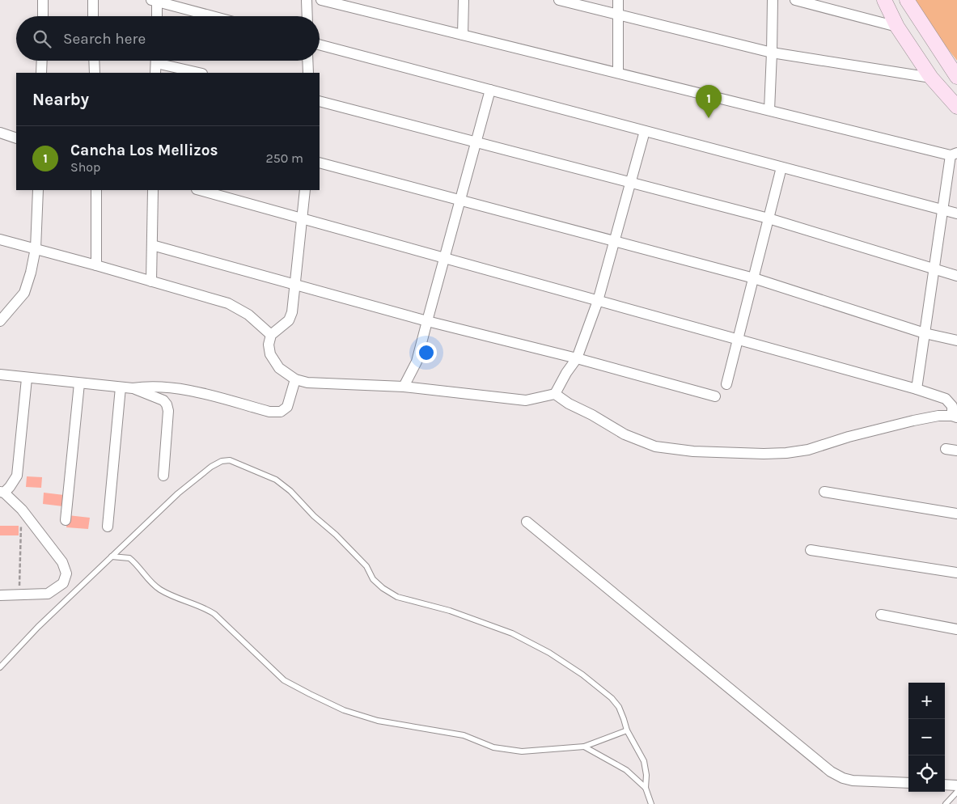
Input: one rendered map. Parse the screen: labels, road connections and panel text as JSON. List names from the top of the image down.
{
  "page": {
    "search": "Search here",
    "heading": "Nearby",
    "pins": "1",
    "list": [
      {
        "mark": "1",
        "name": "Cancha Los Mellizos",
        "note": "Shop",
        "value": "250 m"
      }
    ],
    "map_buttons": ["+", "−"]
  }
}
